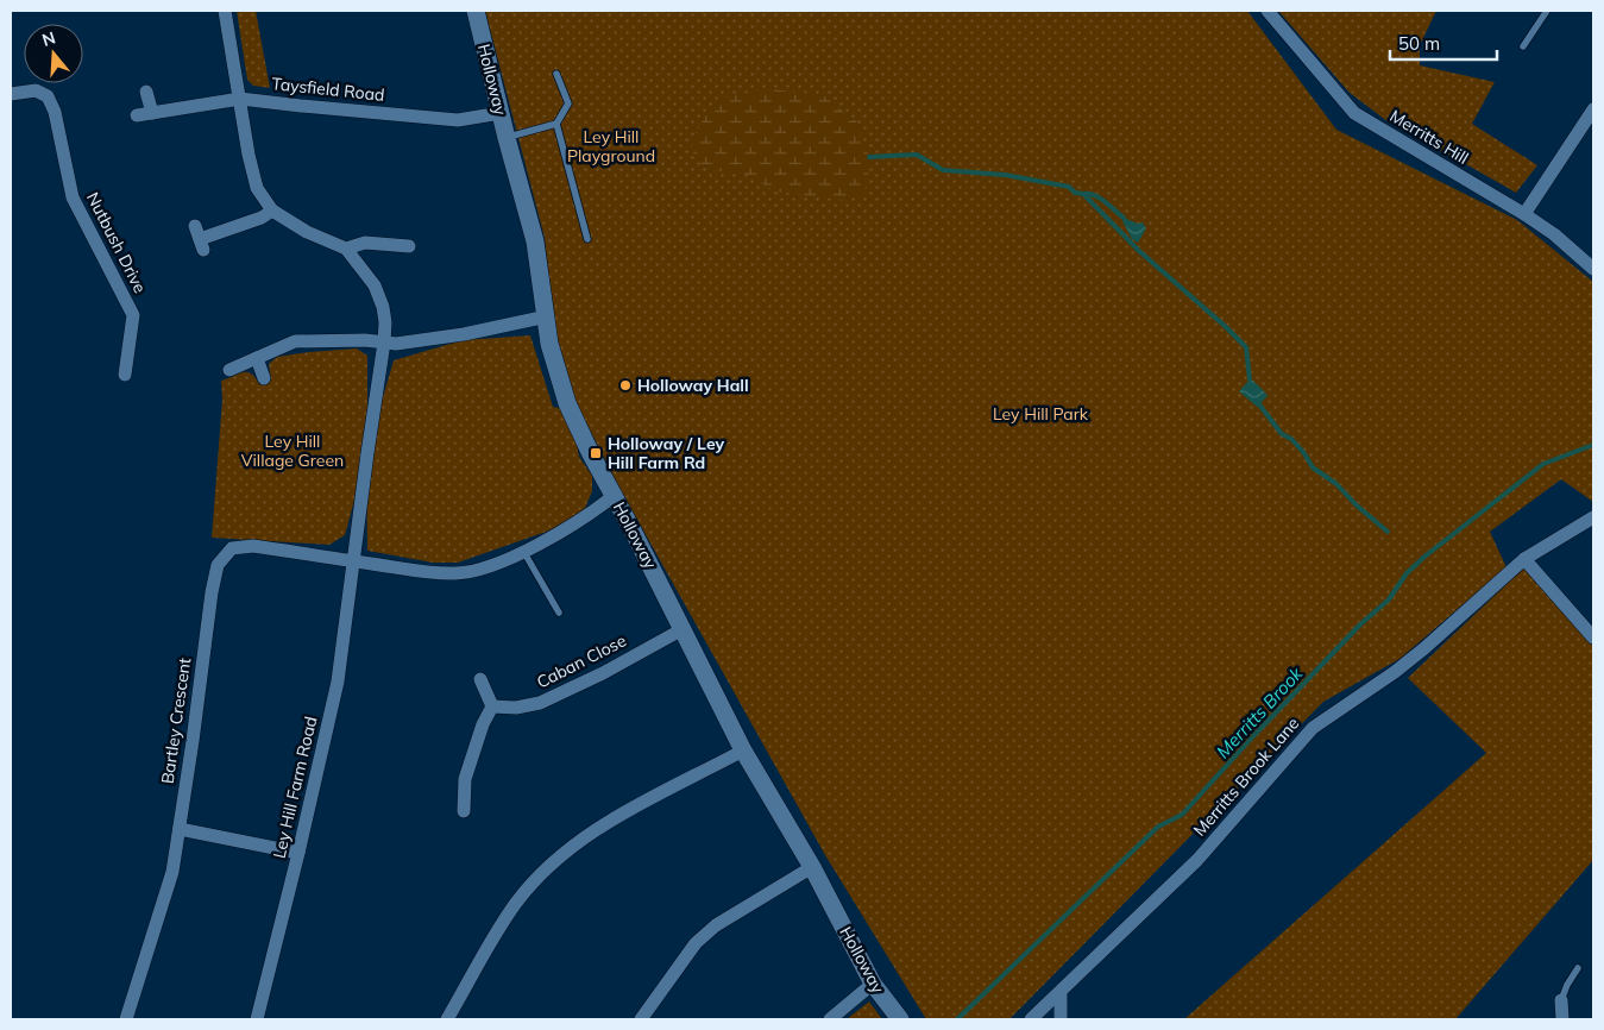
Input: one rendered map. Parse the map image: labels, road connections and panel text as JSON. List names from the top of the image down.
{
  "streets": {
    "street": [
      "Holloway",
      "Taysfield Road",
      "Merritts Hill",
      "Nutbush Drive",
      "Caban Close",
      "Bartley Crescent",
      "Merritts Brook Lane",
      "Ley Hill Farm Road"
    ]
  },
  "crossings": [
    ["Holloway", "Taysfield Road"],
    ["Holloway", "Caban Close"],
    ["Holloway", "Bartley Crescent"],
    ["Bartley Crescent", "Ley Hill Farm Road"]
  ],
  "water": ["Merritts Brook"],
  "parks": ["Ley Hill Playground", "Ley Hill Park", "Ley Hill Village Green"],
  "places": {
    "other": ["Holloway Hall"],
    "transit": ["Holloway / Ley Hill Farm Rd"]
  },
  "scale_bar": "50 m",
  "north": "top"
}
